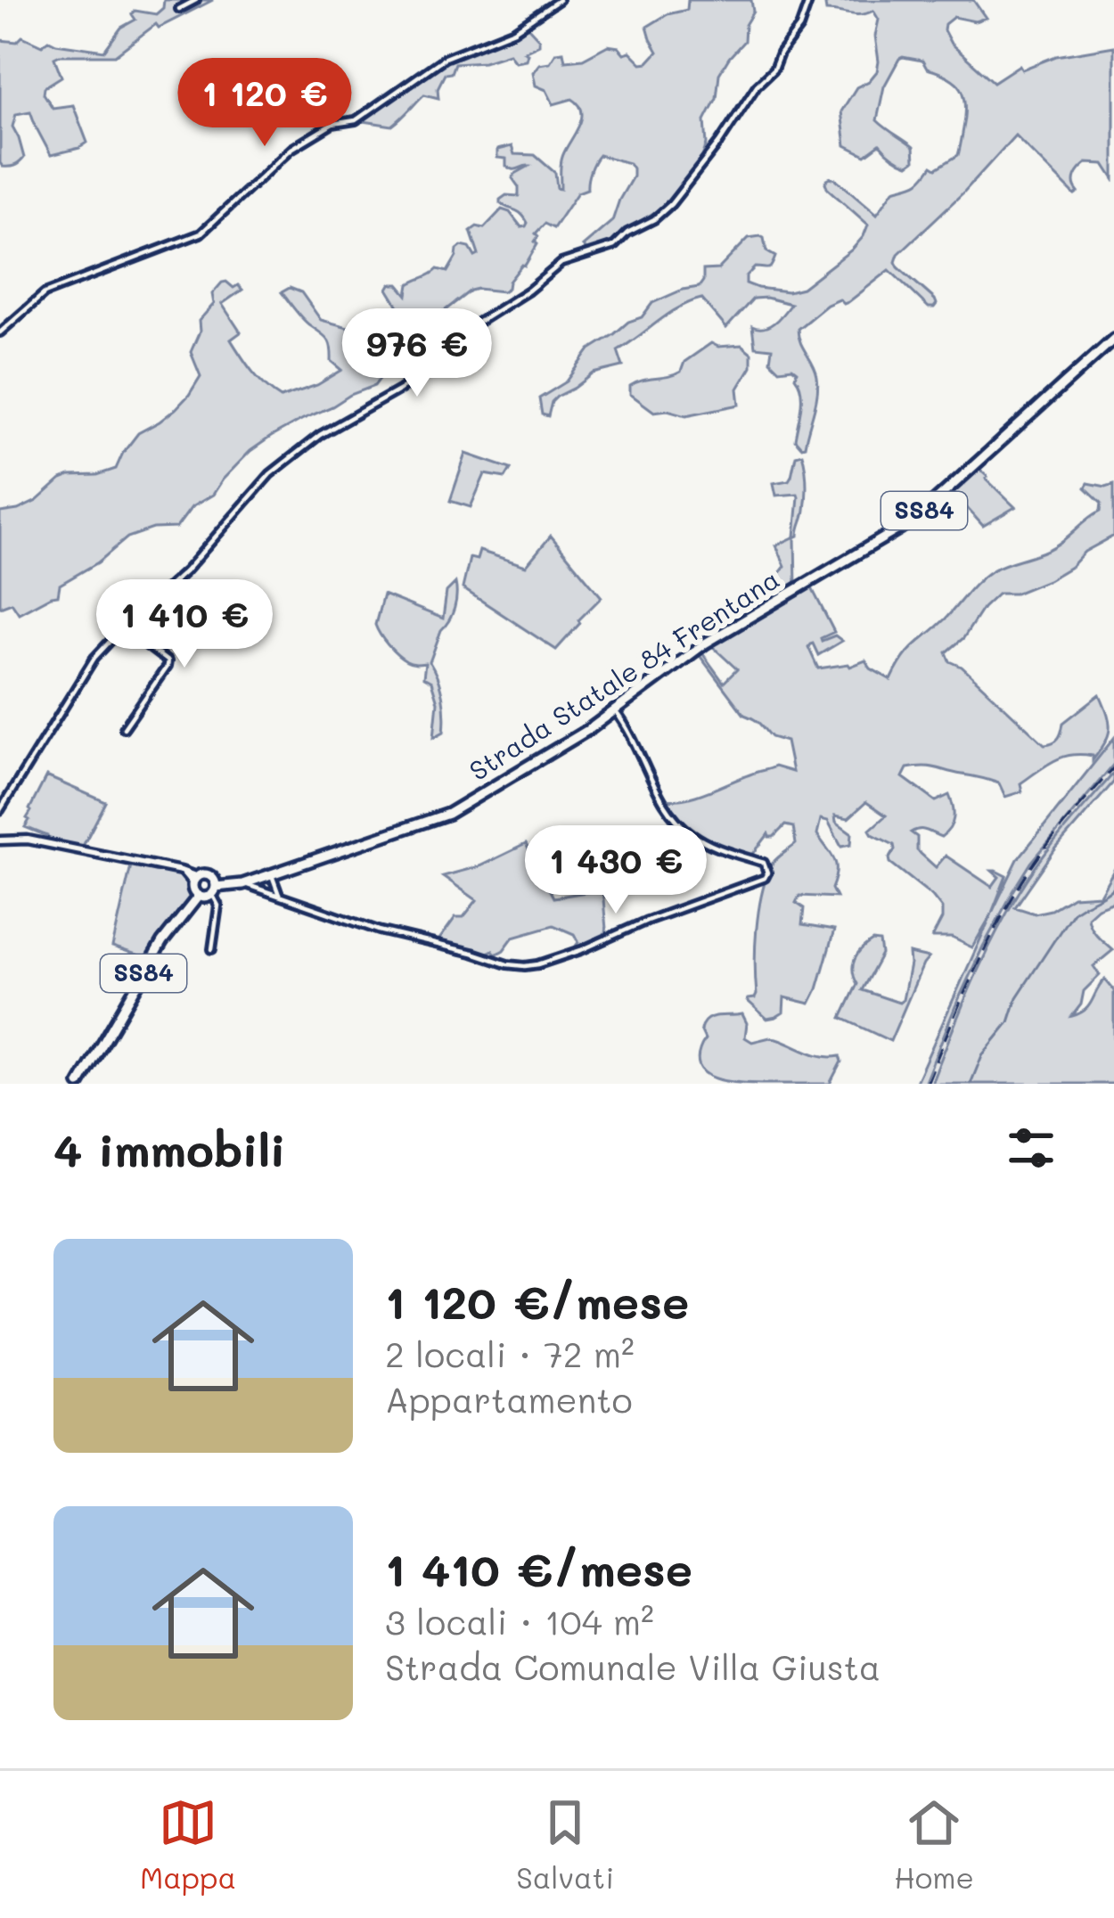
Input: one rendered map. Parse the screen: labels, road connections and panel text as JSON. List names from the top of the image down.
{
  "streets": {
    "main road": ["SS84", "Strada Statale 84 Frentana"]
  },
  "crossings": [
    ["SS84", "Strada Statale 84 Frentana"]
  ],
  "page": {
    "price": [
      "1 120 €",
      "976 €",
      "1 410 €",
      "1 430 €"
    ],
    "heading": "4 immobili",
    "list": [
      {
        "name": "1 120 €/mese",
        "note": "2 locali · 72 m² · Appartamento"
      },
      {
        "name": "1 410 €/mese",
        "note": "3 locali · 104 m² · Strada Comunale Villa Giusta"
      }
    ],
    "tabs": ["Mappa", "Salvati", "Home"]
  }
}
